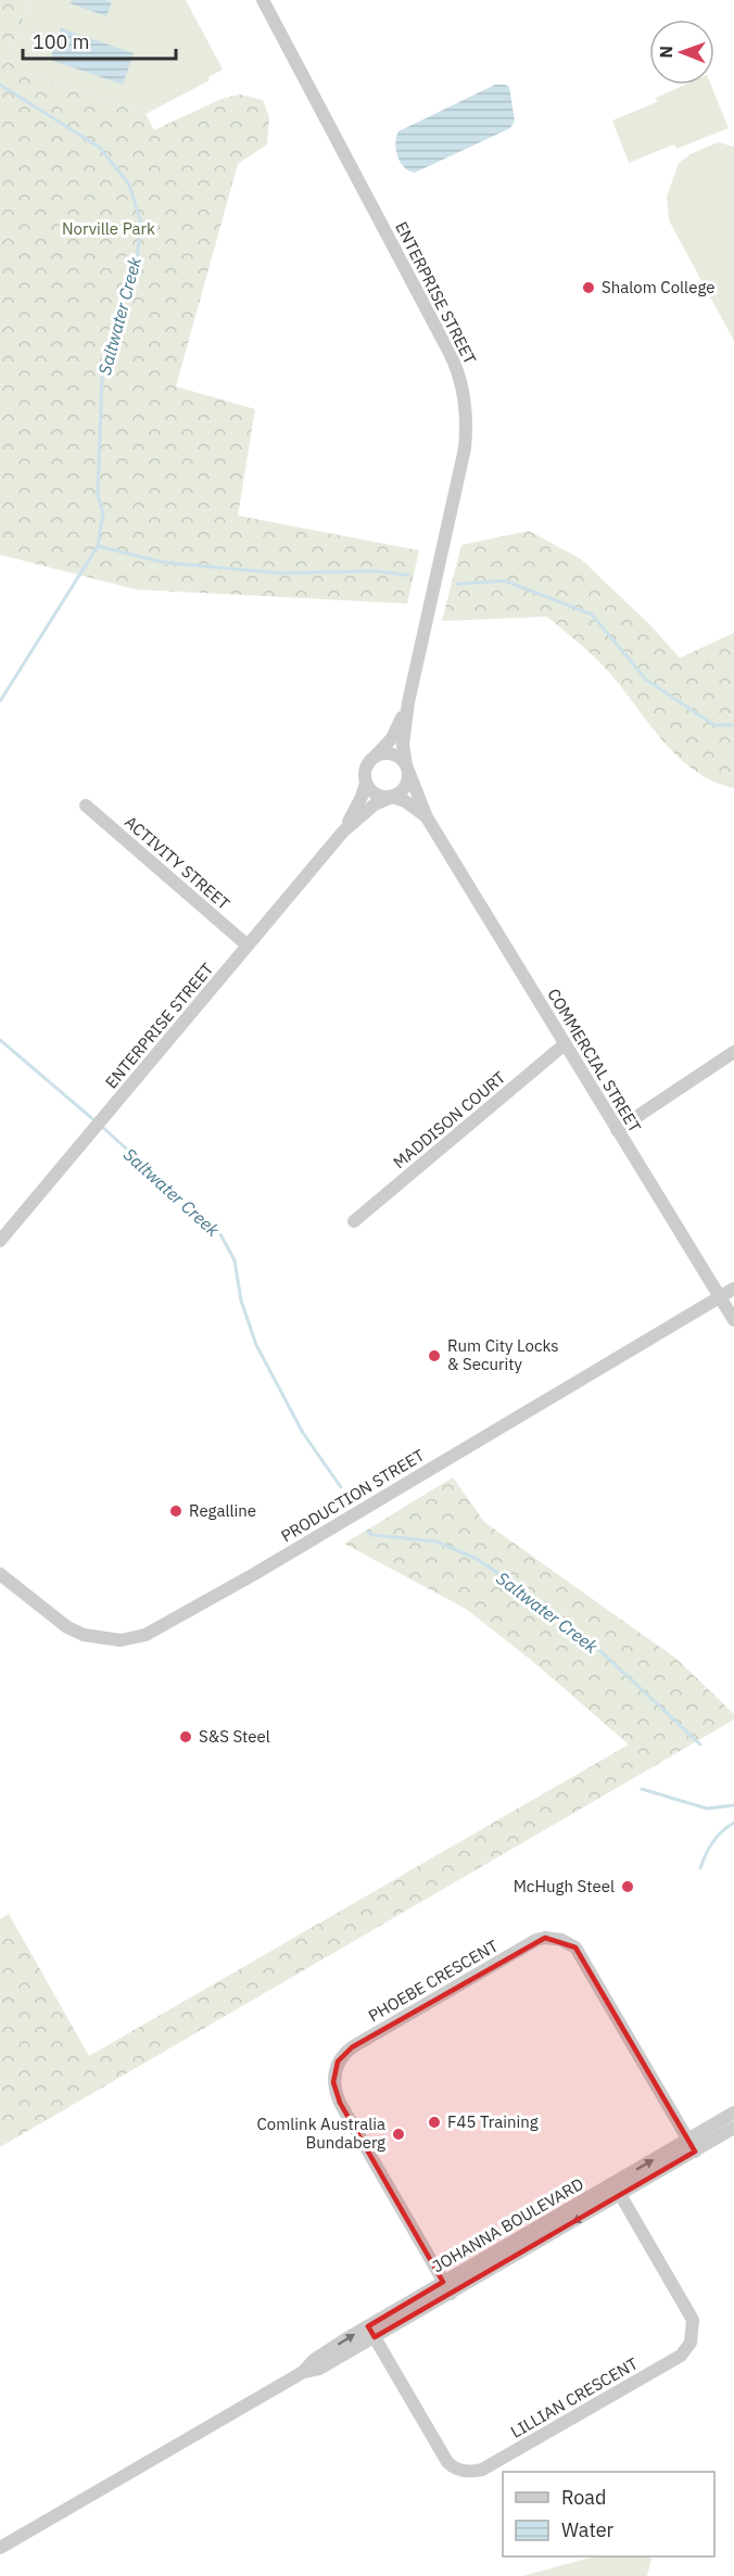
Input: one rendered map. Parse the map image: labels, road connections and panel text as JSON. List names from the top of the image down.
{
  "streets": {
    "street": [
      "ENTERPRISE STREET",
      "ACTIVITY STREET",
      "COMMERCIAL STREET",
      "MADDISON COURT",
      "PRODUCTION STREET",
      "PHOEBE CRESCENT",
      "JOHANNA BOULEVARD",
      "LILLIAN CRESCENT"
    ]
  },
  "crossings": [
    ["ENTERPRISE STREET", "ACTIVITY STREET"],
    ["ENTERPRISE STREET", "COMMERCIAL STREET"],
    ["COMMERCIAL STREET", "MADDISON COURT"],
    ["COMMERCIAL STREET", "PRODUCTION STREET"],
    ["PHOEBE CRESCENT", "JOHANNA BOULEVARD"],
    ["JOHANNA BOULEVARD", "LILLIAN CRESCENT"]
  ],
  "water": ["Saltwater Creek"],
  "parks": ["Norville Park"],
  "places": [
    "Shalom College",
    "Rum City Locks & Security",
    "Regalline",
    "S&S Steel",
    "McHugh Steel",
    "F45 Training",
    "Comlink Australia Bundaberg"
  ],
  "legend": ["Road", "Water"],
  "scale_bar": "100 m",
  "north": "left"
}
